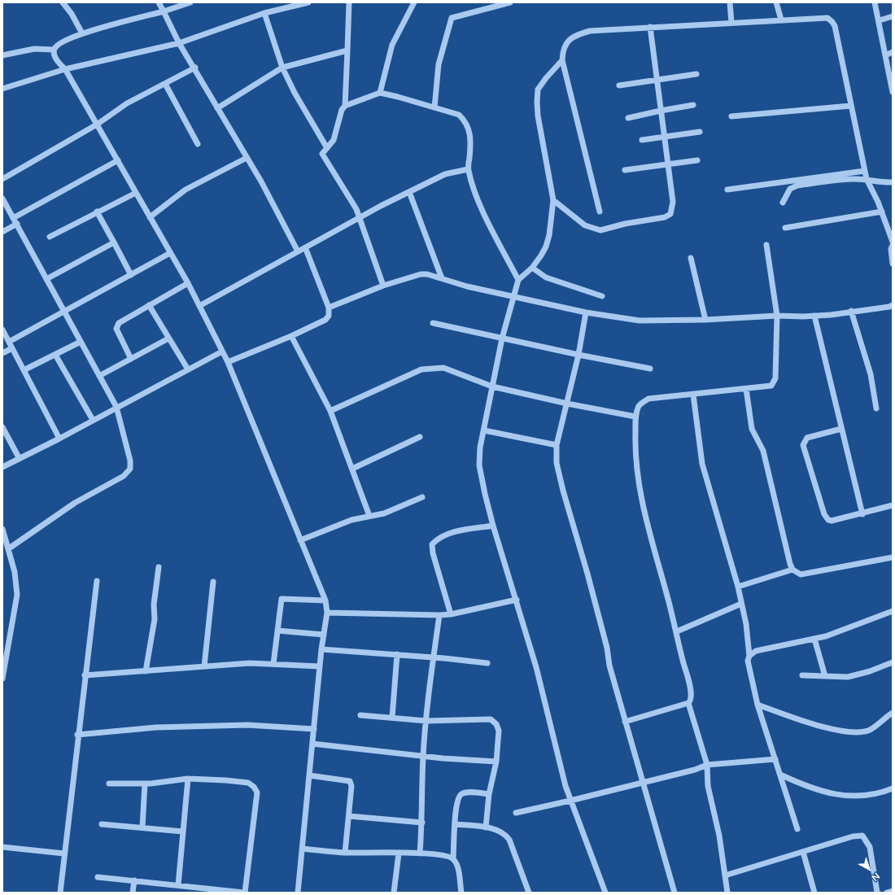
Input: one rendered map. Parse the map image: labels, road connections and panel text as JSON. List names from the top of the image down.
{
  "north": "bottom right"
}
